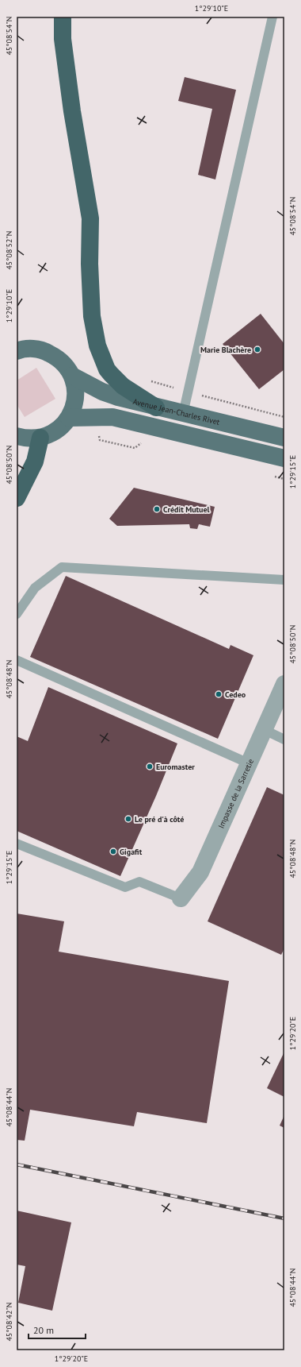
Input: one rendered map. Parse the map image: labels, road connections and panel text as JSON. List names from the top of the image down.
{
  "streets": {
    "main road": ["Avenue Jean-Charles Rivet"],
    "street": ["Impasse de la Sarretie"]
  },
  "places": [
    "Marie Blachère",
    "Crédit Mutuel",
    "Cedeo",
    "Euromaster",
    "Le pré d'à côté",
    "Gigafit"
  ],
  "scale_bar": "20 m",
  "coordinates": [
    "1°29'10\"E",
    "45°08'54\"N",
    "45°08'52\"N",
    "45°08'50\"N",
    "1°29'15\"E",
    "45°08'48\"N",
    "1°29'20\"E",
    "45°08'44\"N",
    "45°08'42\"N"
  ]
}
